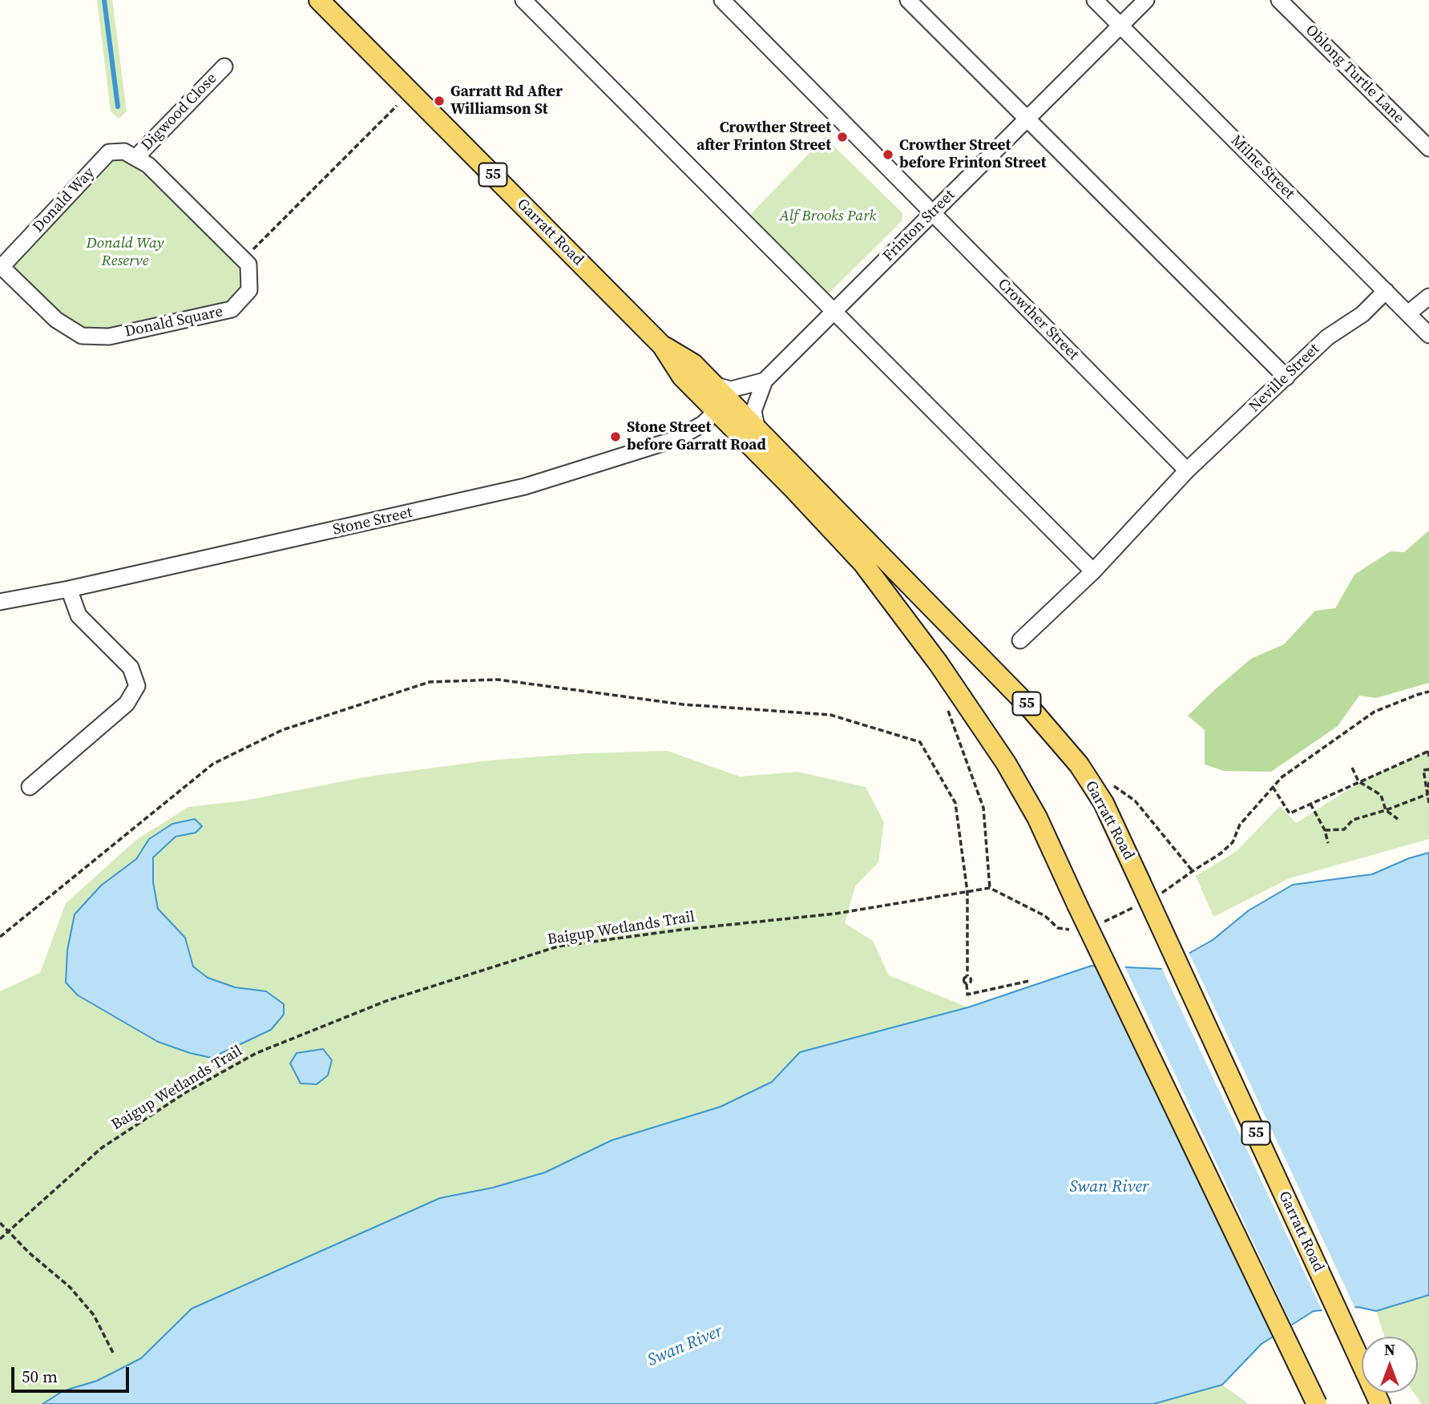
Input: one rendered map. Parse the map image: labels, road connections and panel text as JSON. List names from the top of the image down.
{
  "streets": {
    "main road": ["55", "Garratt Road"],
    "street": [
      "Oblong Turtle Lane",
      "Digwood Close",
      "Milne Street",
      "Donald Way",
      "Frinton Street",
      "Crowther Street",
      "Donald Square",
      "Neville Street",
      "Stone Street"
    ],
    "path": ["Baigup Wetlands Trail"]
  },
  "crossings": [
    ["Digwood Close", "Donald Way"],
    ["Milne Street", "Frinton Street"],
    ["Milne Street", "Neville Street"],
    ["Donald Way", "Donald Square"],
    ["Frinton Street", "Garratt Road"],
    ["Frinton Street", "Crowther Street"],
    ["Garratt Road", "Stone Street"],
    ["Crowther Street", "Neville Street"]
  ],
  "water": ["Swan River"],
  "parks": ["Alf Brooks Park", "Donald Way Reserve"],
  "places": [
    "Garratt Rd After Williamson St",
    "Crowther Street after Frinton Street",
    "Crowther Street before Frinton Street",
    "Stone Street before Garratt Road"
  ],
  "scale_bar": "50 m",
  "north": "top"
}
